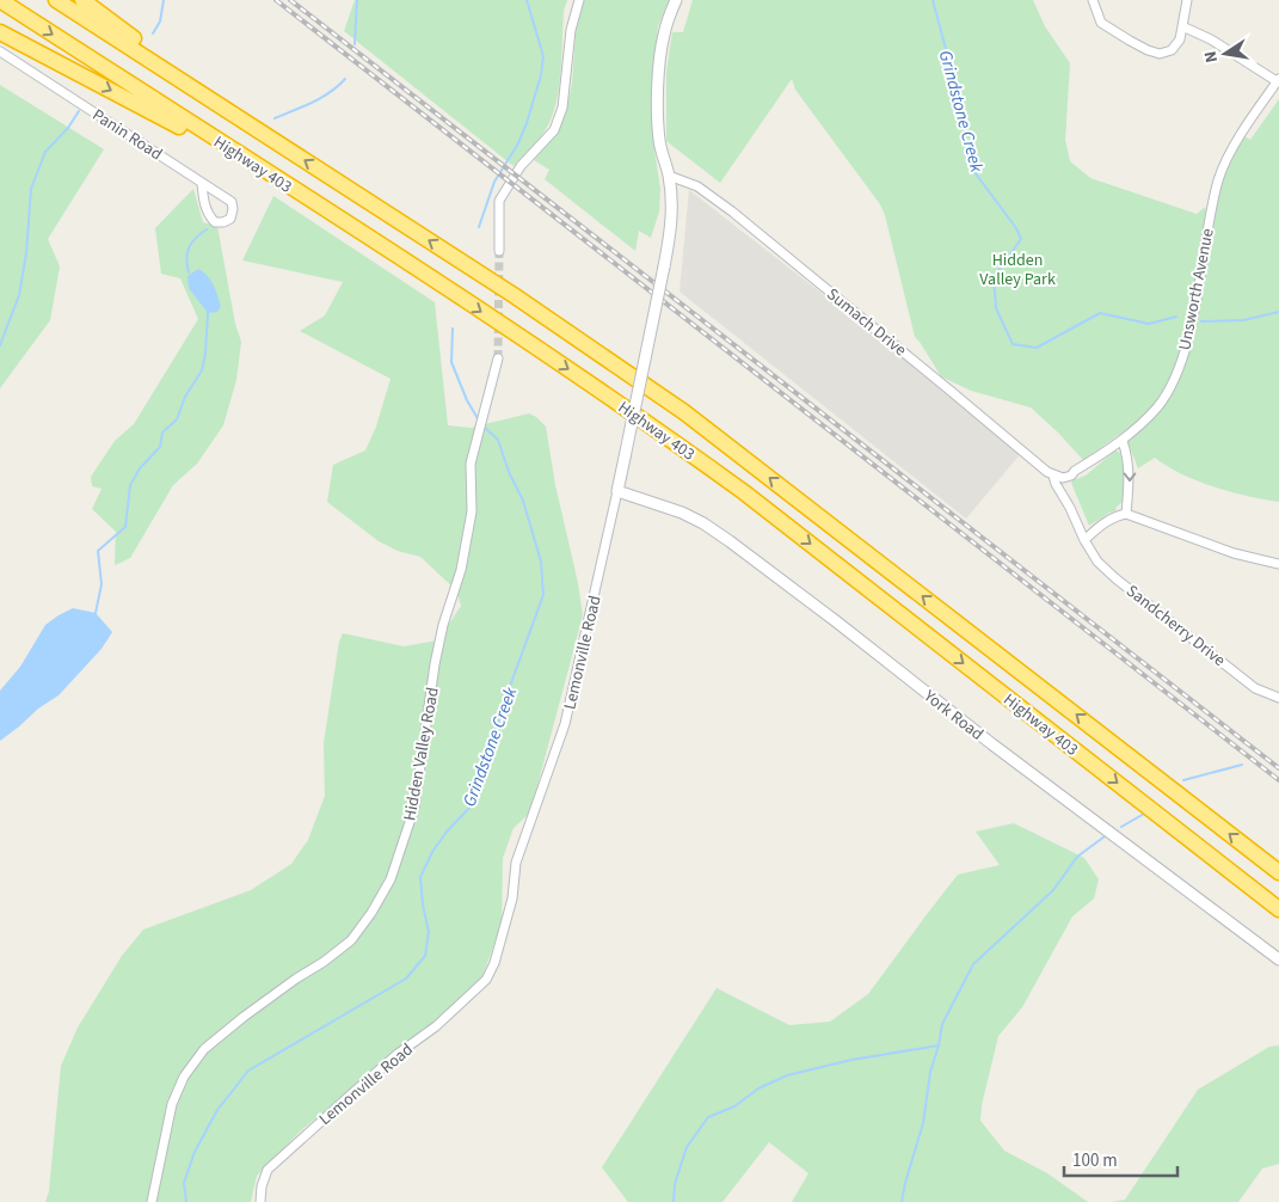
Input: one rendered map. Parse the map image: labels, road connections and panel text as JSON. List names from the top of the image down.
{
  "streets": {
    "highway": ["Highway 403"],
    "street": [
      "Panin Road",
      "Unsworth Avenue",
      "Sumach Drive",
      "Sandcherry Drive",
      "Lemonville Road",
      "York Road",
      "Hidden Valley Road"
    ]
  },
  "crossings": [
    ["Unsworth Avenue", "Sumach Drive"],
    ["Unsworth Avenue", "Sandcherry Drive"],
    ["Sumach Drive", "Sandcherry Drive"],
    ["Sumach Drive", "Lemonville Road"],
    ["Lemonville Road", "York Road"]
  ],
  "water": ["Grindstone Creek"],
  "parks": ["Hidden Valley Park"],
  "scale_bar": "100 m",
  "north": "left"
}
